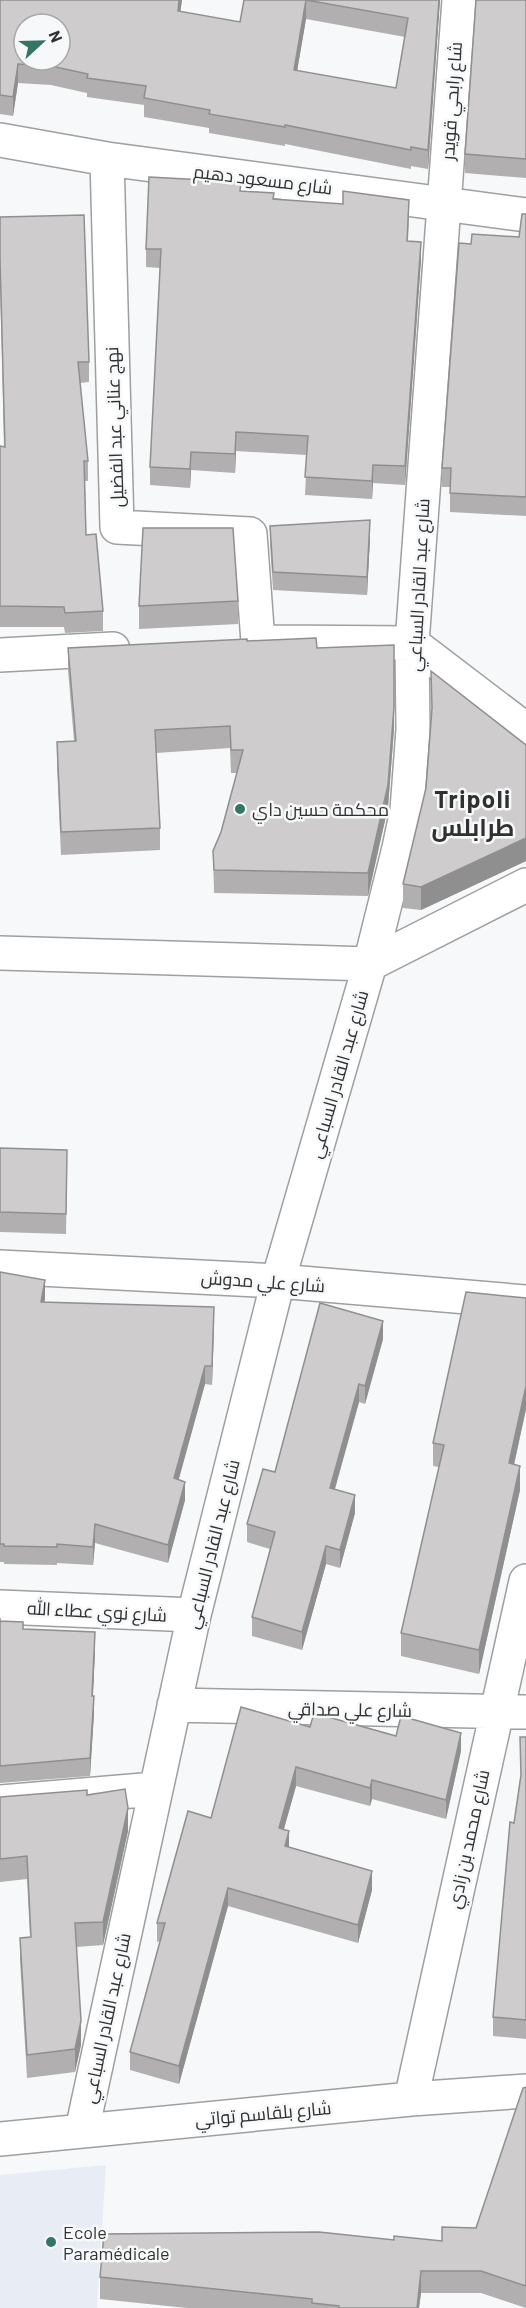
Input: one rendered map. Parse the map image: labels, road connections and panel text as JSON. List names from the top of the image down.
{
  "streets": {
    "street": [
      "شاع رابحي قويدر",
      "شارع مسعود دهيم",
      "نهج عناني عبد الفضيل",
      "شارع عبد القادر السباعي",
      "شارع علي مدوش",
      "شارع نوي عطاء الله",
      "شارع علي صداقي",
      "شارع محمد بن زادي",
      "شارع بلقاسم تواتي"
    ]
  },
  "crossings": [
    ["شاع رابحي قويدر", "شارع مسعود دهيم"],
    ["شاع رابحي قويدر", "شارع عبد القادر السباعي"],
    ["شارع مسعود دهيم", "نهج عناني عبد الفضيل"],
    ["شارع مسعود دهيم", "شارع عبد القادر السباعي"],
    ["شارع عبد القادر السباعي", "شارع علي مدوش"],
    ["شارع عبد القادر السباعي", "شارع نوي عطاء الله"],
    ["شارع عبد القادر السباعي", "شارع علي صداقي"],
    ["شارع عبد القادر السباعي", "شارع بلقاسم تواتي"],
    ["شارع علي صداقي", "شارع محمد بن زادي"],
    ["شارع محمد بن زادي", "شارع بلقاسم تواتي"]
  ],
  "districts": ["Tripoli طرابلس"],
  "places": ["محكمة حسين داي", "Ecole Paramédicale"],
  "north": "right"
}
